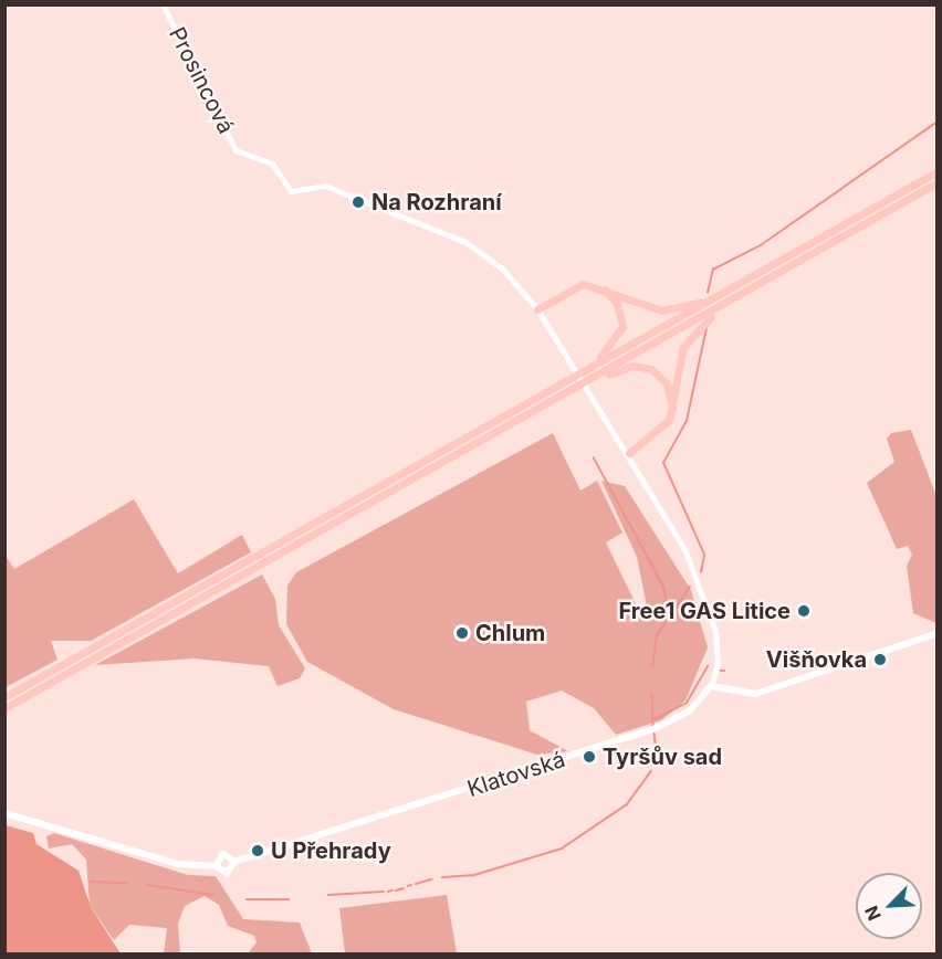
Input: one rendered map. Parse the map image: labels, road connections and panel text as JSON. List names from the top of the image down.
{
  "streets": {
    "main road": ["Klatovská"],
    "street": ["Prosincová"]
  },
  "places": [
    "Na Rozhraní",
    "Free1 GAS Litice",
    "Chlum",
    "Višňovka",
    "Tyršův sad",
    "U Přehrady"
  ],
  "north": "bottom left"
}
